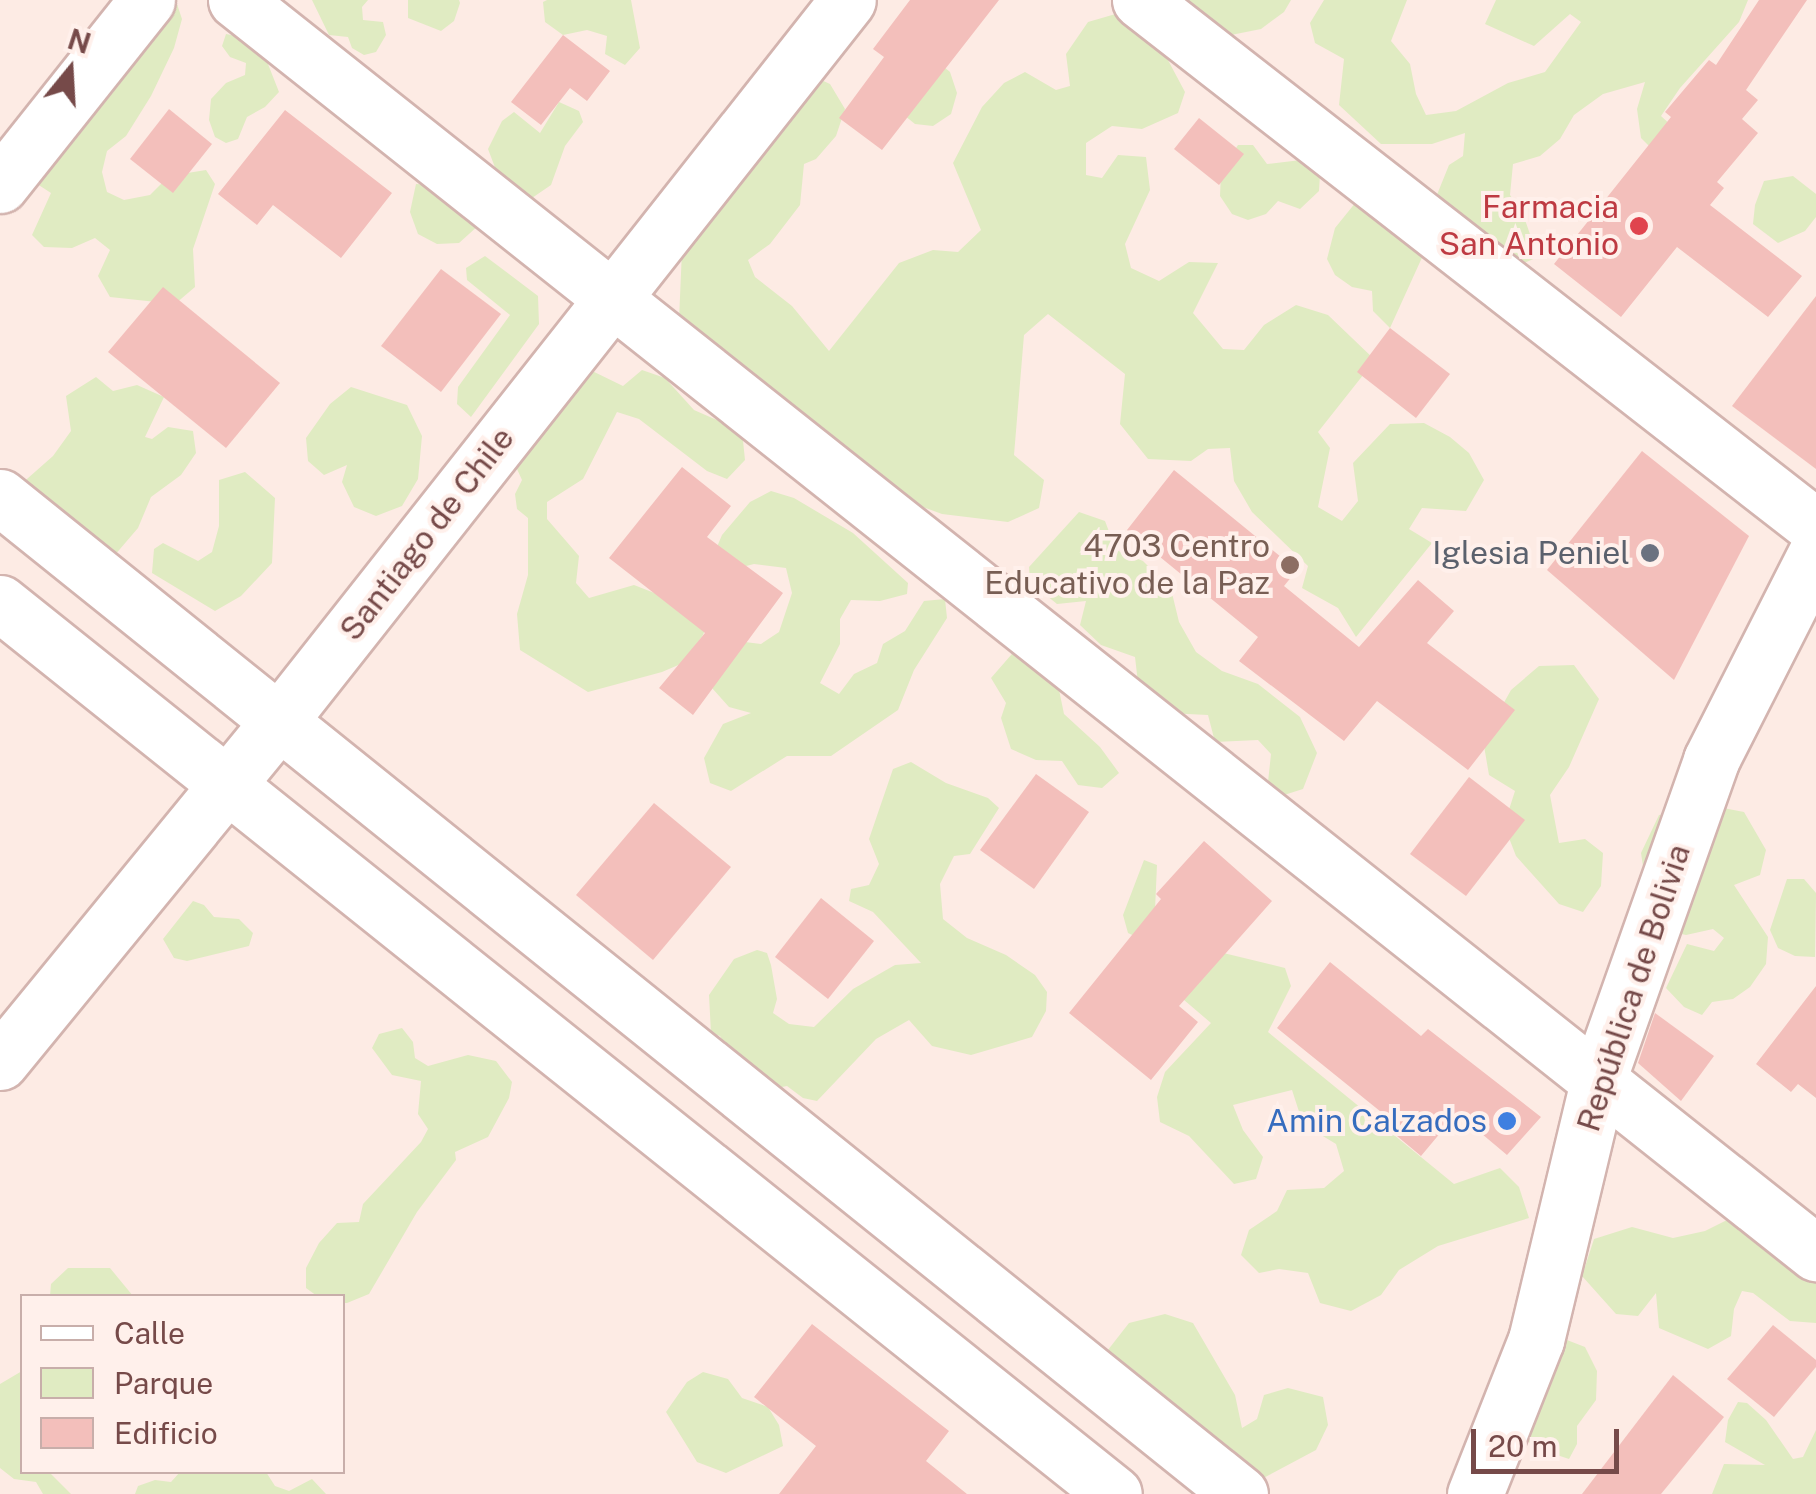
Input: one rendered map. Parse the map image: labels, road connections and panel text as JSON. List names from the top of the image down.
{
  "streets": {
    "street": ["Santiago de Chile", "República de Bolivia"]
  },
  "places": [
    "Farmacia San Antonio",
    "Iglesia Peniel",
    "4703 Centro Educativo de la Paz",
    "Amin Calzados"
  ],
  "legend": ["Calle", "Parque", "Edificio"],
  "scale_bar": "20 m",
  "north": "top"
}
